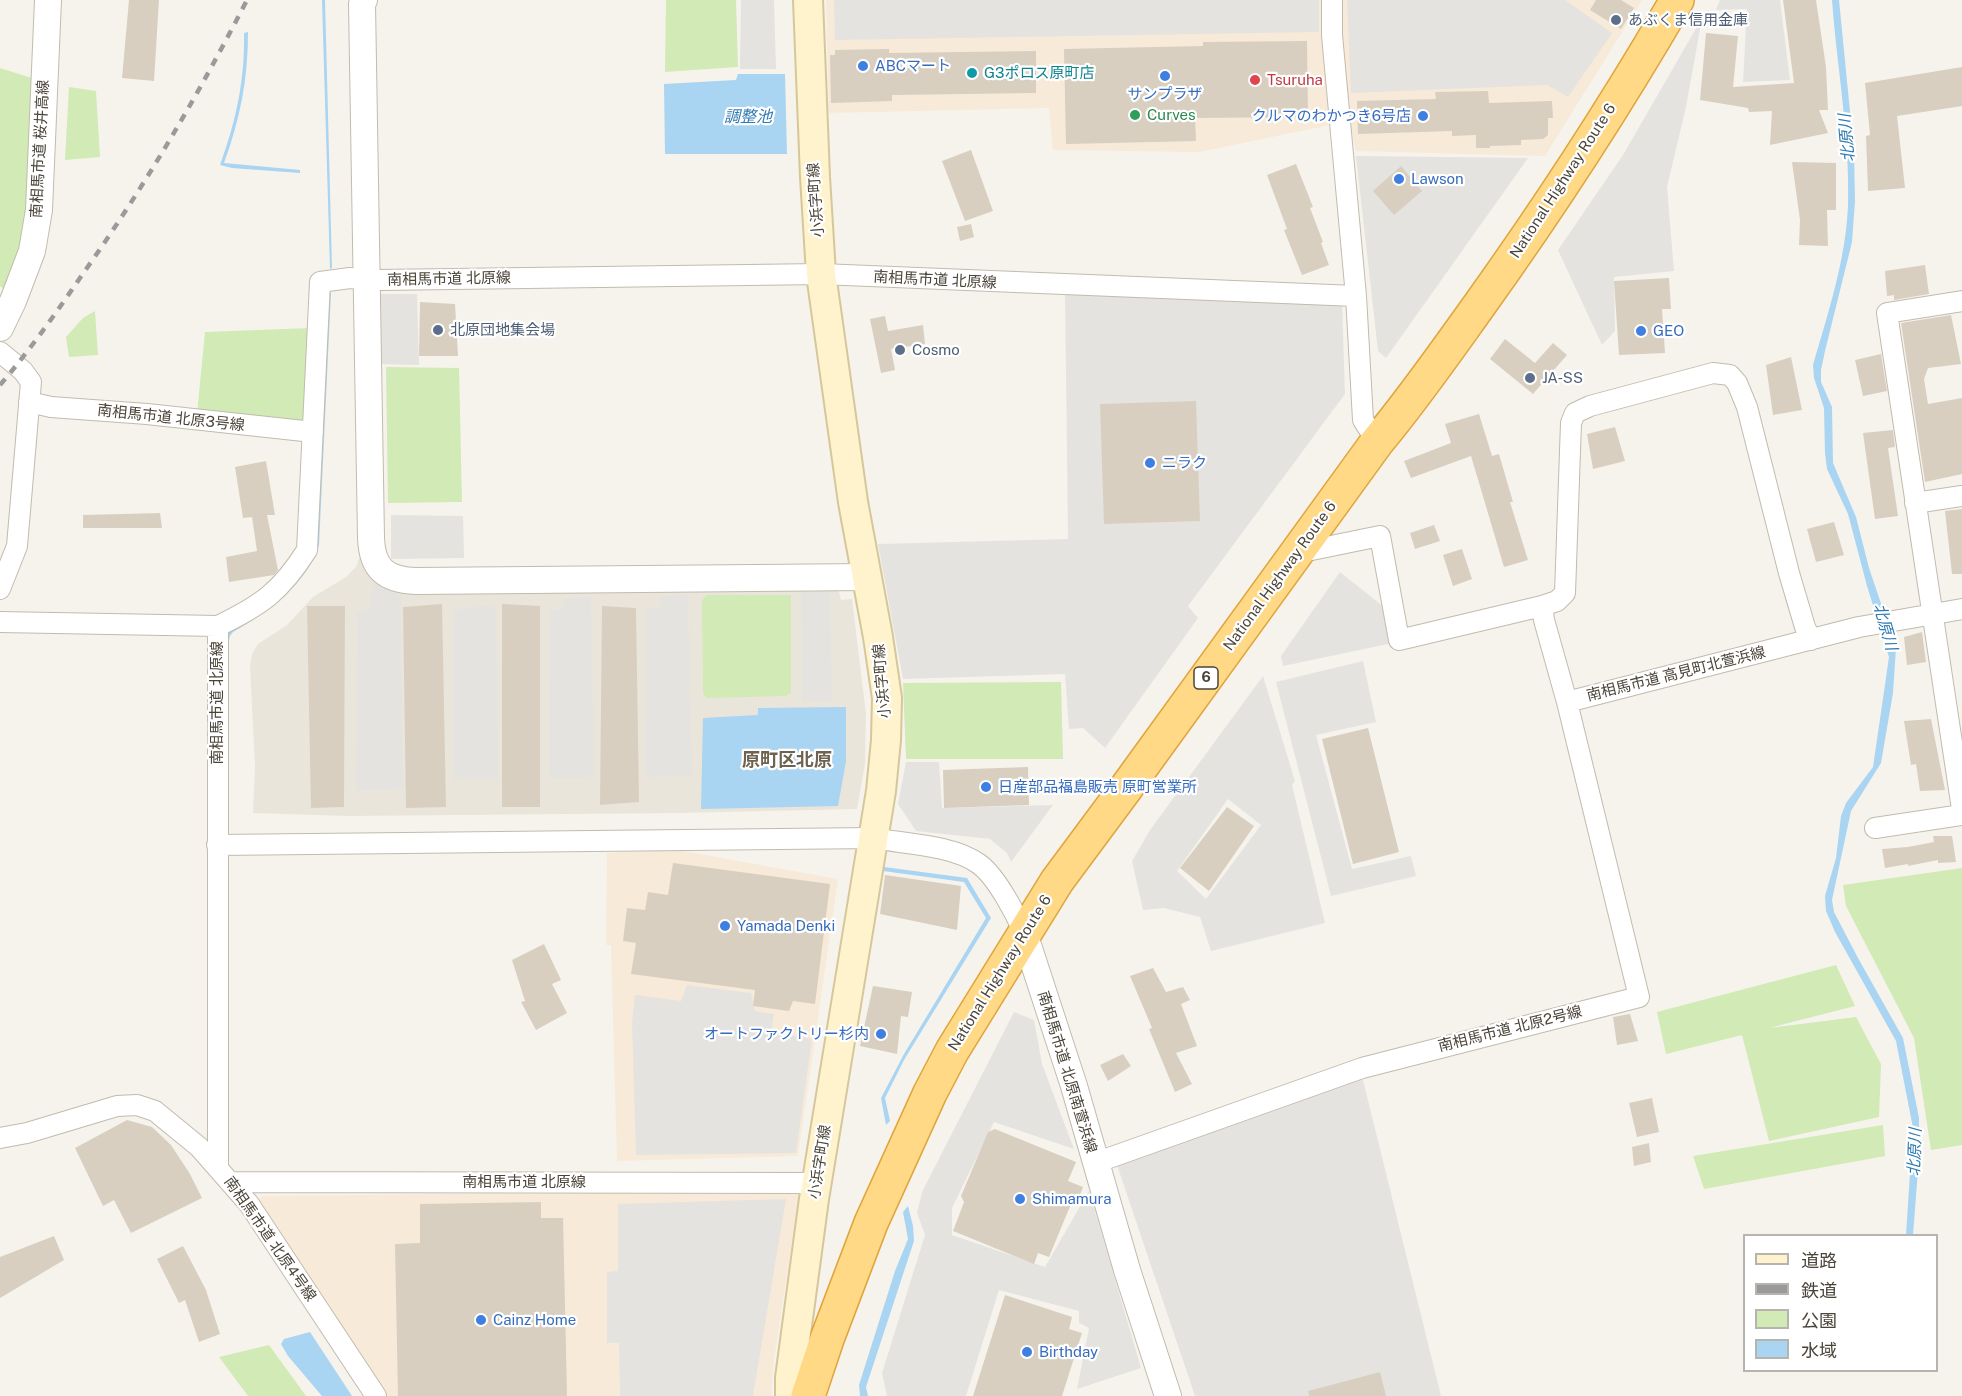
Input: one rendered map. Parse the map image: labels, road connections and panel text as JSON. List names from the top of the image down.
{
  "streets": {
    "highway": ["National Highway Route 6", "6"],
    "main road": ["小浜字町線"],
    "street": [
      "南相馬市道 桜井高線",
      "南相馬市道 北原線",
      "南相馬市道 北原3号線",
      "南相馬市道 高見町北萱浜線",
      "南相馬市道 北原2号線",
      "南相馬市道 北原南萱浜線",
      "南相馬市道 北原4号線"
    ]
  },
  "crossings": [
    ["National Highway Route 6", "南相馬市道 北原南萱浜線"],
    ["小浜字町線", "南相馬市道 北原線"],
    ["小浜字町線", "南相馬市道 北原南萱浜線"],
    ["南相馬市道 北原線", "南相馬市道 北原3号線"],
    ["南相馬市道 北原線", "南相馬市道 北原南萱浜線"],
    ["南相馬市道 北原線", "南相馬市道 北原4号線"],
    ["南相馬市道 高見町北萱浜線", "南相馬市道 北原2号線"],
    ["南相馬市道 北原2号線", "南相馬市道 北原南萱浜線"]
  ],
  "districts": ["原町区北原"],
  "water": ["調整池", "北原川"],
  "places": [
    "あぶくま信用金庫",
    "ABCマート",
    "G3ポロス原町店",
    "サンプラザ",
    "Tsuruha",
    "Curves",
    "クルマのわかつき6号店",
    "Lawson",
    "北原団地集会場",
    "GEO",
    "Cosmo",
    "JA-SS",
    "ニラク",
    "日産部品福島販売 原町営業所",
    "Yamada Denki",
    "オートファクトリー杉内",
    "Shimamura",
    "Cainz Home",
    "Birthday"
  ],
  "legend": [
    "道路",
    "鉄道",
    "公園",
    "水域"
  ]
}
